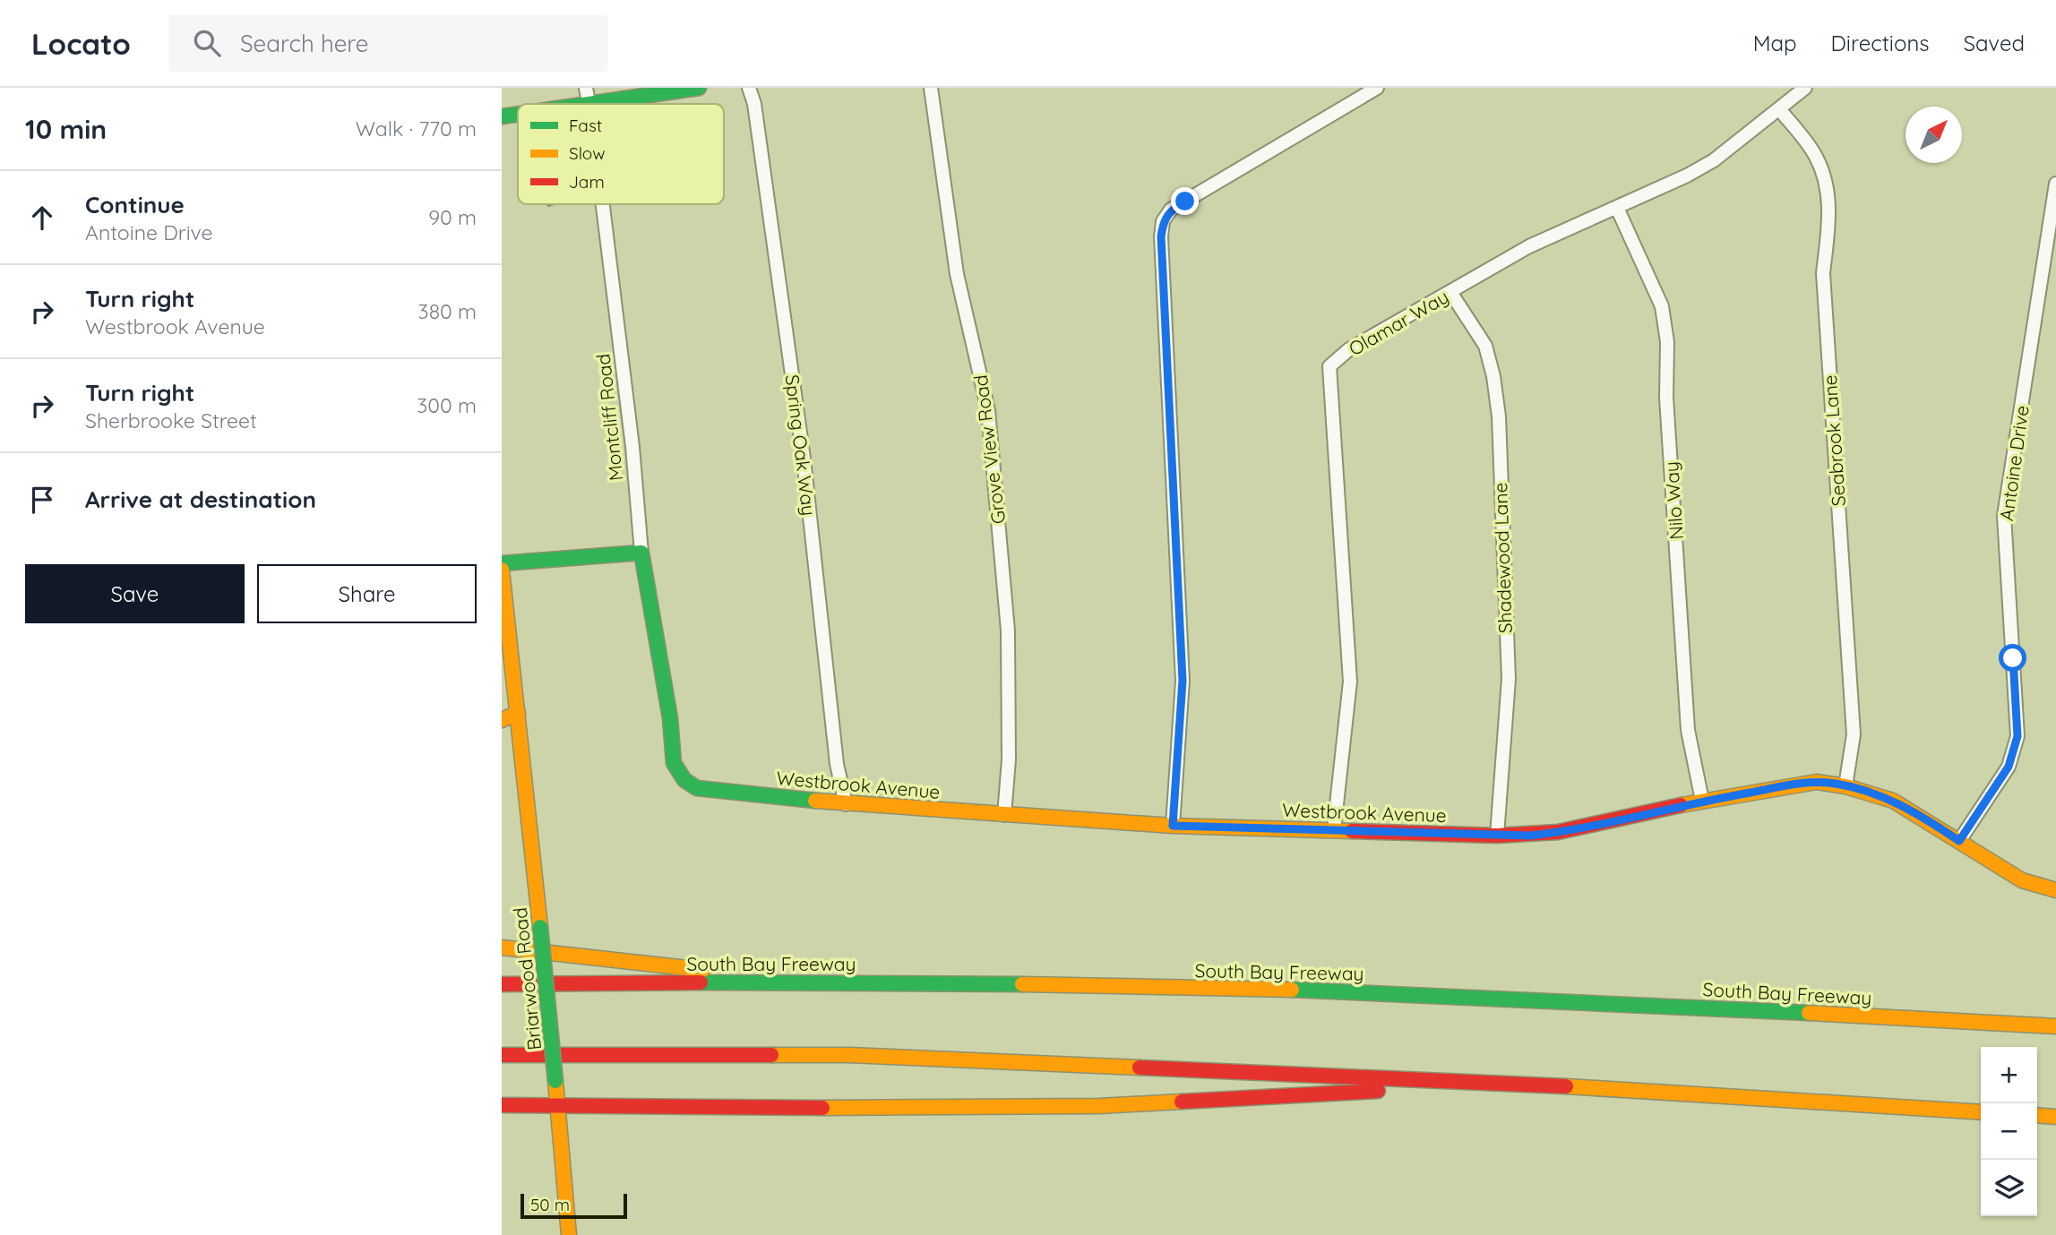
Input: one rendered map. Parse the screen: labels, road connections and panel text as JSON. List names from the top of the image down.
{
  "streets": {
    "main road": [
      "Montcliff Road",
      "Westbrook Avenue",
      "South Bay Freeway",
      "Briarwood Road"
    ],
    "street": [
      "Olamar Way",
      "Seabrook Lane",
      "Spring Oak Way",
      "Grove View Road",
      "Antoine Drive",
      "Nilo Way",
      "Shadewood Lane"
    ]
  },
  "crossings": [
    ["Olamar Way", "Seabrook Lane"],
    ["Olamar Way", "Nilo Way"],
    ["Olamar Way", "Shadewood Lane"],
    ["Olamar Way", "Westbrook Avenue"],
    ["Montcliff Road", "Westbrook Avenue"],
    ["Seabrook Lane", "Westbrook Avenue"],
    ["Spring Oak Way", "Westbrook Avenue"],
    ["Grove View Road", "Westbrook Avenue"],
    ["Antoine Drive", "Westbrook Avenue"],
    ["Nilo Way", "Westbrook Avenue"],
    ["Shadewood Lane", "Westbrook Avenue"]
  ],
  "legend": ["Fast", "Slow", "Jam"],
  "scale_bar": "50 m",
  "north": "top right",
  "page": {
    "header": "Locato",
    "search": "Search here",
    "nav": ["Map", "Directions", "Saved"],
    "heading": ["10 min", "Walk · 770 m"],
    "list": [
      ["Continue", "Antoine Drive", "90 m"],
      ["Turn right", "Westbrook Avenue", "380 m"],
      ["Turn right", "Sherbrooke Street", "300 m"],
      "Arrive at destination"
    ],
    "buttons": ["Save", "Share"],
    "map_buttons": ["+", "−"],
    "scale": "50 m"
  }
}
